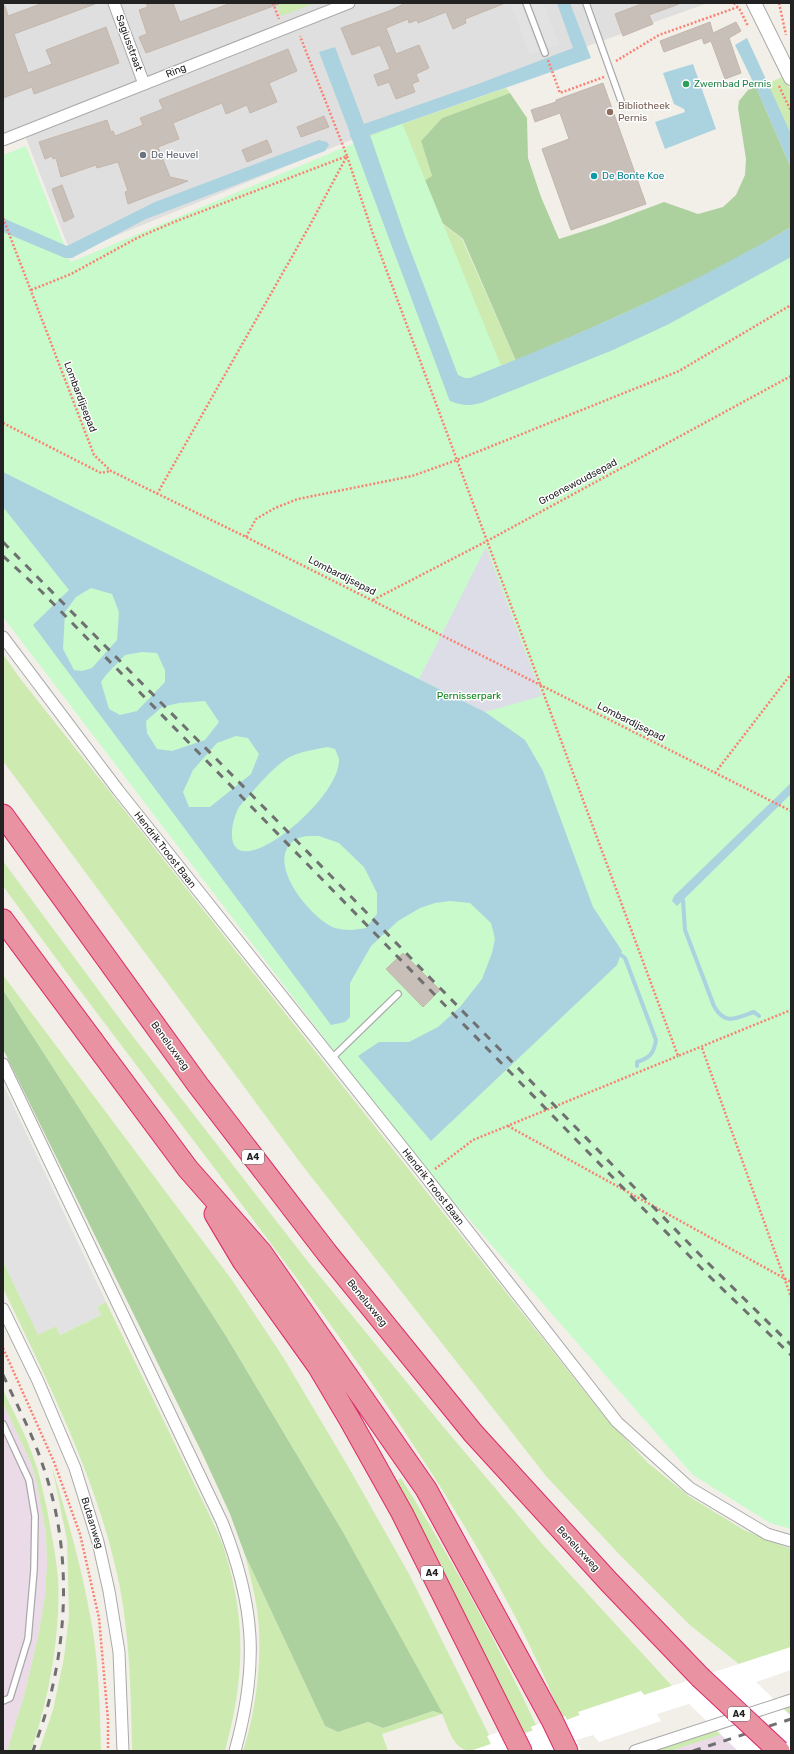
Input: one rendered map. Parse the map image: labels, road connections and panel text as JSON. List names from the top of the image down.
{
  "streets": {
    "highway": ["Beneluxweg", "A4"],
    "street": [
      "Sagiusstraat",
      "Ring",
      "Hendrik Troost Baan",
      "Butaanweg"
    ],
    "path": ["Lombardijsepad", "Groenewoudsepad"]
  },
  "crossings": [
    ["Sagiusstraat", "Ring"],
    ["Lombardijsepad", "Groenewoudsepad"]
  ],
  "parks": ["Pernisserpark"],
  "places": [
    "Zwembad Pernis",
    "Bibliotheek Pernis",
    "De Heuvel",
    "De Bonte Koe"
  ]
}
